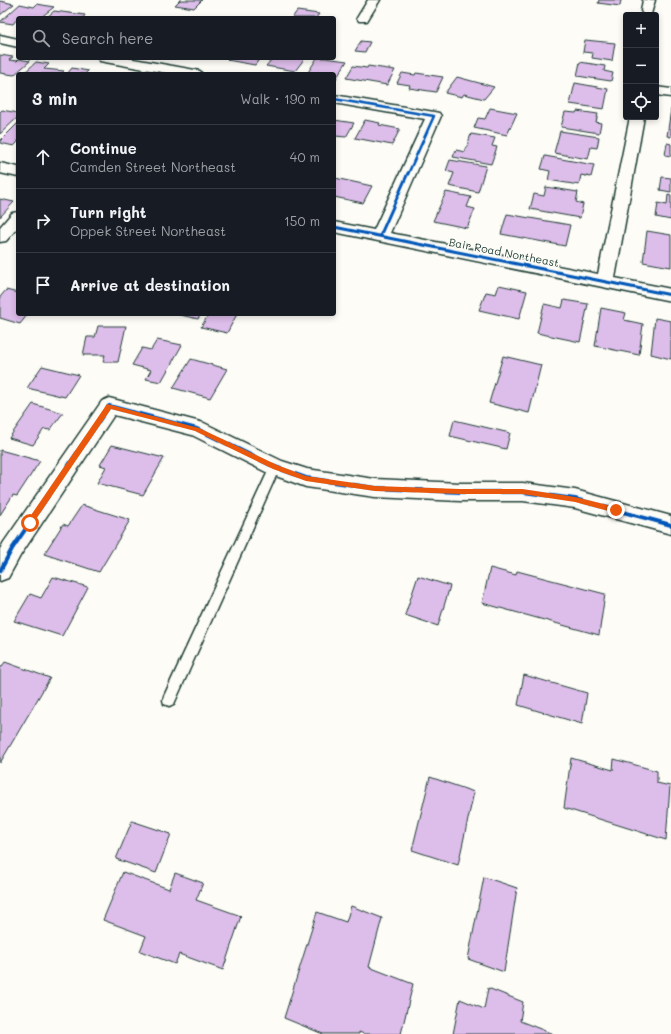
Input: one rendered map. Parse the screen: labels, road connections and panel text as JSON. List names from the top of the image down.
{
  "streets": {
    "street": ["Bair Road Northeast"]
  },
  "page": {
    "map_buttons": ["+", "−"],
    "search": "Search here",
    "heading": ["3 min", "Walk · 190 m"],
    "list": [
      ["Continue", "Camden Street Northeast", "40 m"],
      ["Turn right", "Oppek Street Northeast", "150 m"],
      "Arrive at destination"
    ]
  }
}
